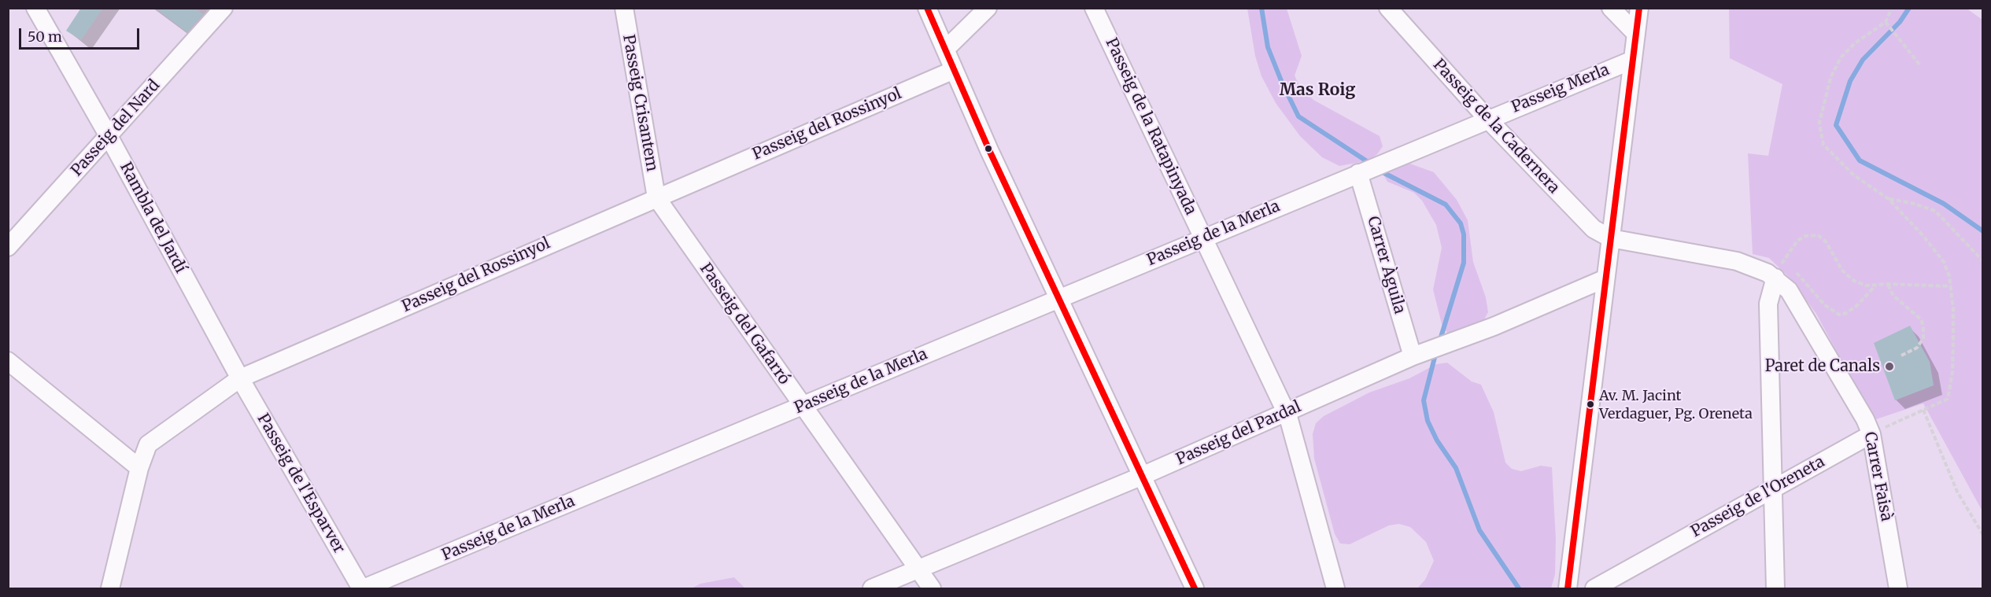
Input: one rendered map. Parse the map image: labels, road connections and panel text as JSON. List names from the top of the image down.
{
  "streets": {
    "street": [
      "Passeig Merla",
      "Passeig Crisantem",
      "Passeig del Rossinyol",
      "Passeig de la Ratapinyada",
      "Passeig de la Cadernera",
      "Passeig del Nard",
      "Rambla del Jardí",
      "Passeig de la Merla",
      "Carrer Àguila",
      "Passeig del Gafarró",
      "Passeig del Pardal",
      "Carrer Faisà",
      "Passeig de l'Esparver",
      "Passeig de l'Oreneta"
    ]
  },
  "crossings": [
    ["Passeig Merla", "Passeig de la Cadernera"],
    ["Passeig Merla", "Passeig de la Merla"],
    ["Passeig Merla", "Carrer Àguila"],
    ["Passeig Crisantem", "Passeig del Rossinyol"],
    ["Passeig Crisantem", "Passeig del Gafarró"],
    ["Passeig del Rossinyol", "Rambla del Jardí"],
    ["Passeig del Rossinyol", "Passeig del Gafarró"],
    ["Passeig del Rossinyol", "Passeig de l'Esparver"],
    ["Passeig de la Ratapinyada", "Passeig de la Merla"],
    ["Passeig de la Ratapinyada", "Passeig del Pardal"],
    ["Passeig de la Cadernera", "Carrer Faisà"],
    ["Passeig del Nard", "Rambla del Jardí"],
    ["Rambla del Jardí", "Passeig de l'Esparver"],
    ["Passeig de la Merla", "Carrer Àguila"],
    ["Passeig de la Merla", "Passeig del Gafarró"],
    ["Passeig de la Merla", "Passeig de l'Esparver"],
    ["Carrer Àguila", "Passeig del Pardal"],
    ["Passeig del Gafarró", "Passeig del Pardal"],
    ["Carrer Faisà", "Passeig de l'Oreneta"]
  ],
  "districts": ["Mas Roig"],
  "places": ["Paret de Canals", "Av. M. Jacint Verdaguer, Pg. Oreneta"],
  "scale_bar": "50 m"
}
